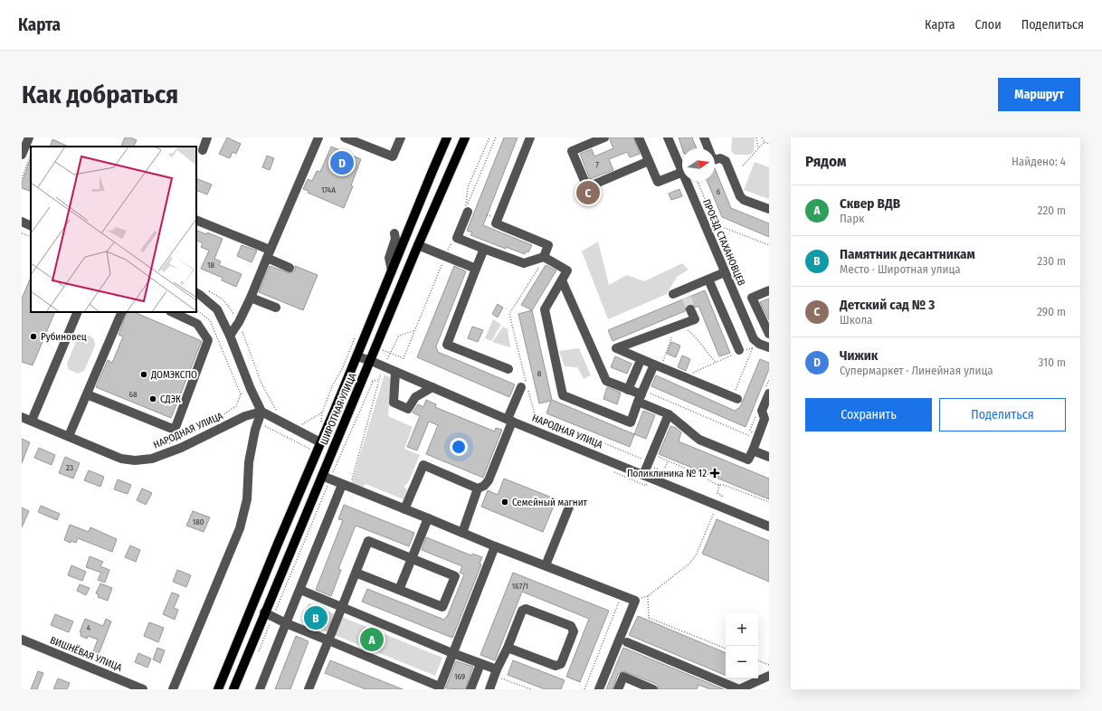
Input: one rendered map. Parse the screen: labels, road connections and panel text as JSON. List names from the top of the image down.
{
  "streets": {
    "main road": ["ШИРОТНАЯ УЛИЦА"],
    "street": ["ПРОЕЗД СТАХАНОВЦЕВ", "НАРОДНАЯ УЛИЦА", "ВИШНЁВАЯ УЛИЦА"]
  },
  "crossings": [
    ["ШИРОТНАЯ УЛИЦА", "НАРОДНАЯ УЛИЦА"]
  ],
  "places": {
    "other": [
      "Рубиновец",
      "ДОМЭКСПО",
      "СДЭК",
      "Семейный магнит"
    ],
    "health": ["Поликлиника № 12"]
  },
  "house_numbers": [
    "7",
    "174А",
    "6",
    "18",
    "8",
    "68",
    "23",
    "180",
    "167/1",
    "4",
    "169"
  ],
  "north": "right",
  "page": {
    "header": "Карта",
    "nav": ["Карта", "Слои", "Поделиться"],
    "buttons": [
      "Маршрут",
      ["Сохранить", "Поделиться"]
    ],
    "title": "Как добраться",
    "heading": ["Рядом", "Найдено: 4"],
    "pins": [
      "D",
      "C",
      "B",
      "A"
    ],
    "list": [
      {
        "mark": "A",
        "name": "Сквер ВДВ",
        "note": "Парк",
        "value": "220 m"
      },
      {
        "mark": "B",
        "name": "Памятник десантникам",
        "note": "Место · Широтная улица",
        "value": "230 m"
      },
      {
        "mark": "C",
        "name": "Детский сад № 3",
        "note": "Школа",
        "value": "290 m"
      },
      {
        "mark": "D",
        "name": "Чижик",
        "note": "Супермаркет · Линейная улица",
        "value": "310 m"
      }
    ],
    "map_buttons": ["+", "−"]
  }
}
